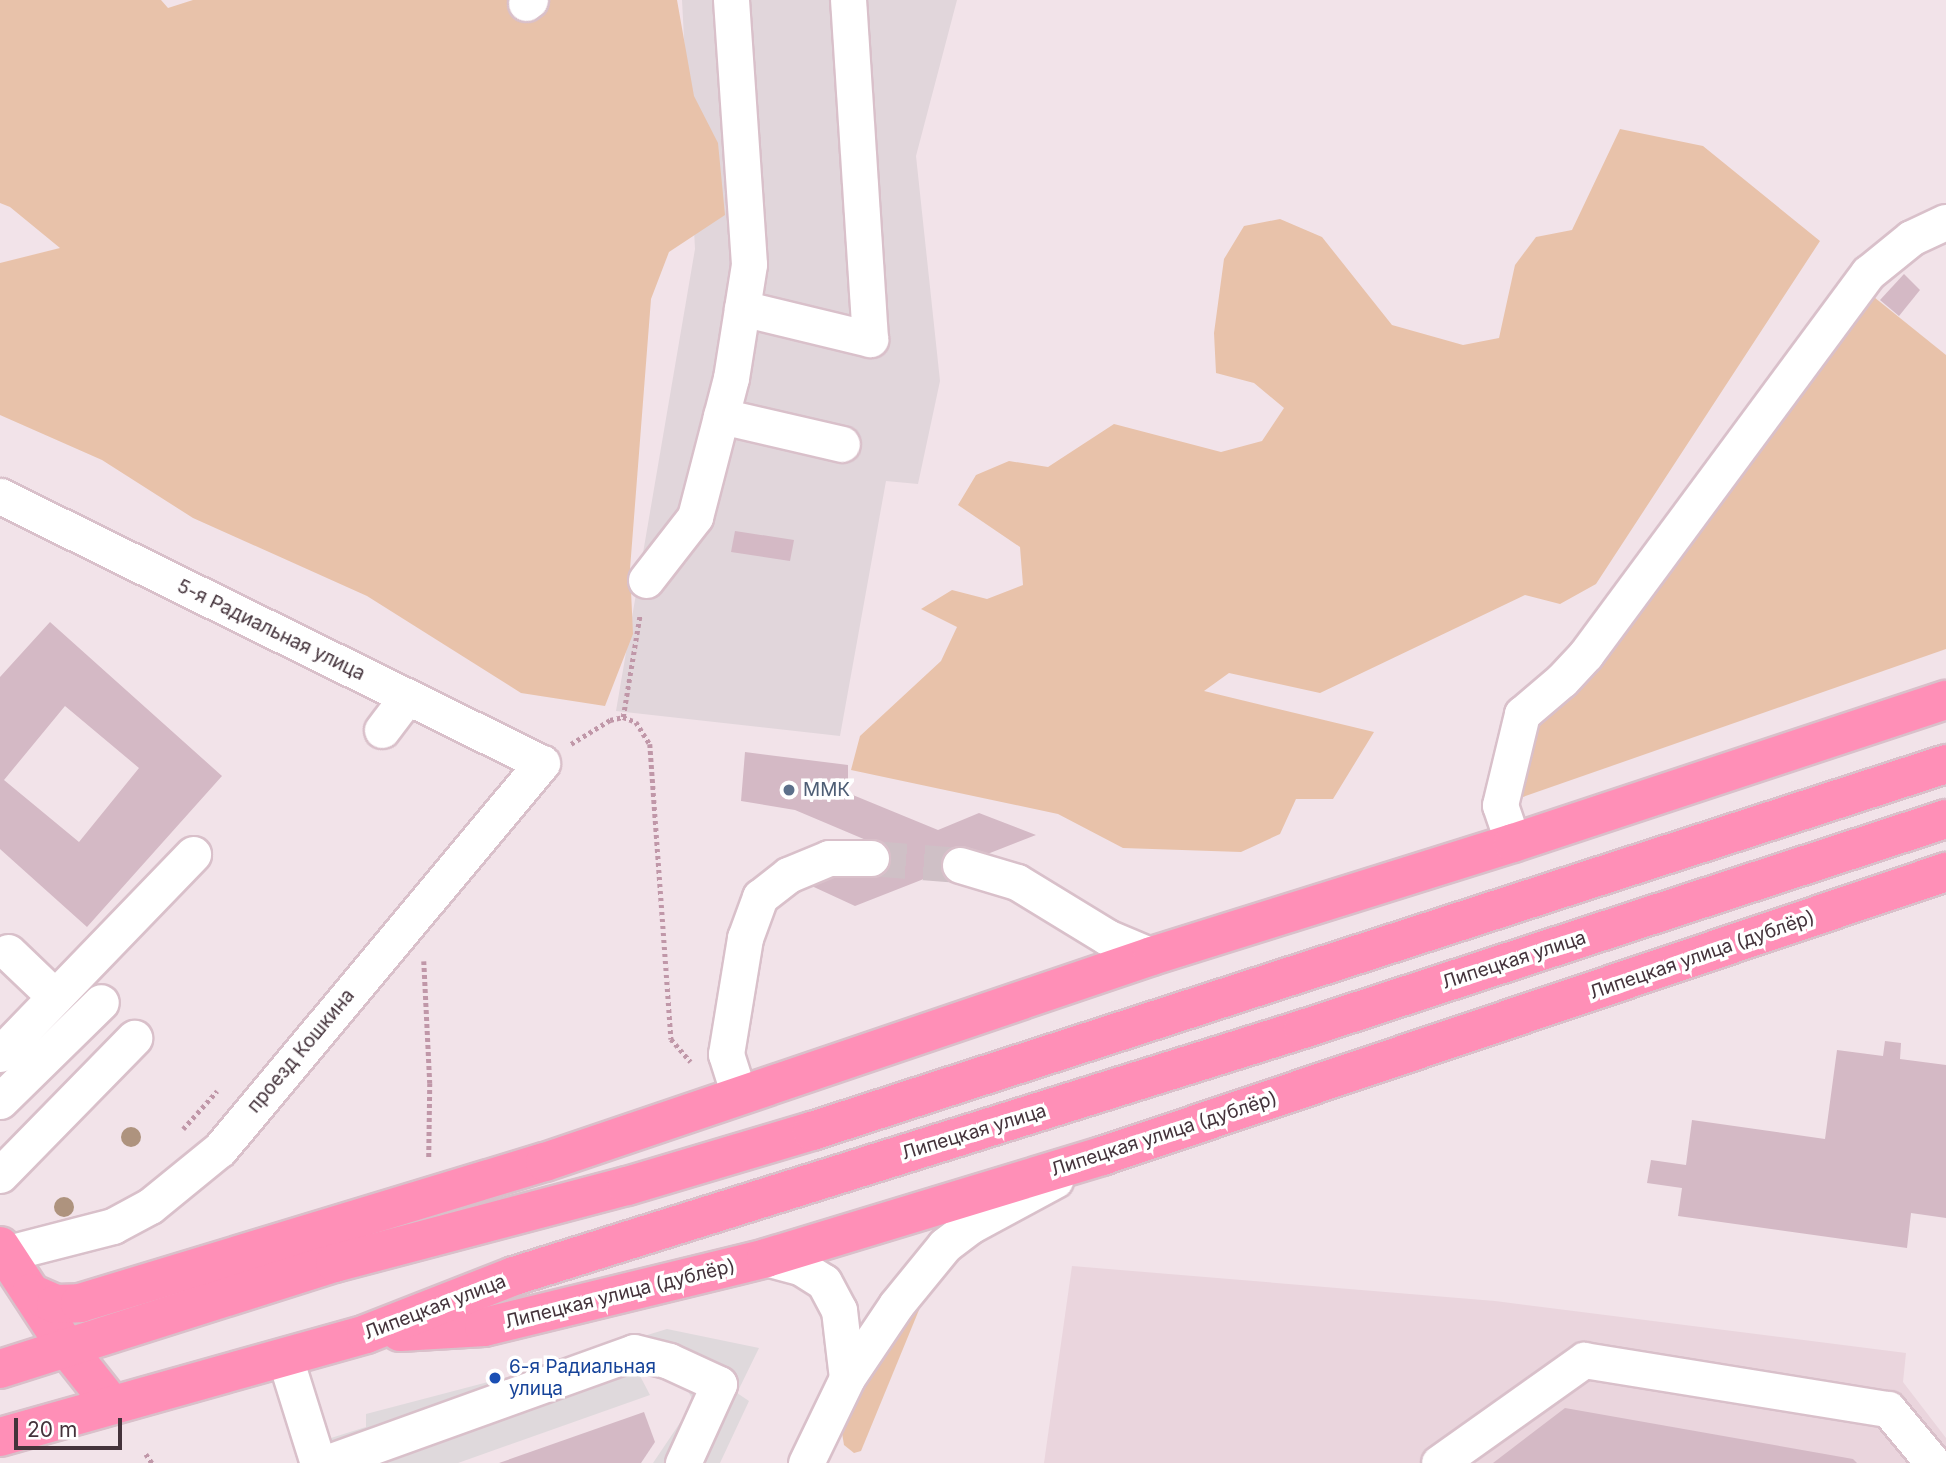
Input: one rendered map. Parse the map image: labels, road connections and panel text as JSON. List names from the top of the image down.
{
  "streets": {
    "main road": ["Липецкая улица (дублёр)", "Липецкая улица"],
    "street": ["5-я Радиальная улица", "проезд Кошкина"]
  },
  "crossings": [
    ["5-я Радиальная улица", "проезд Кошкина"],
    ["Липецкая улица (дублёр)", "Липецкая улица"]
  ],
  "places": ["ММК", "6-я Радиальная улица"],
  "scale_bar": "20 m"
}
